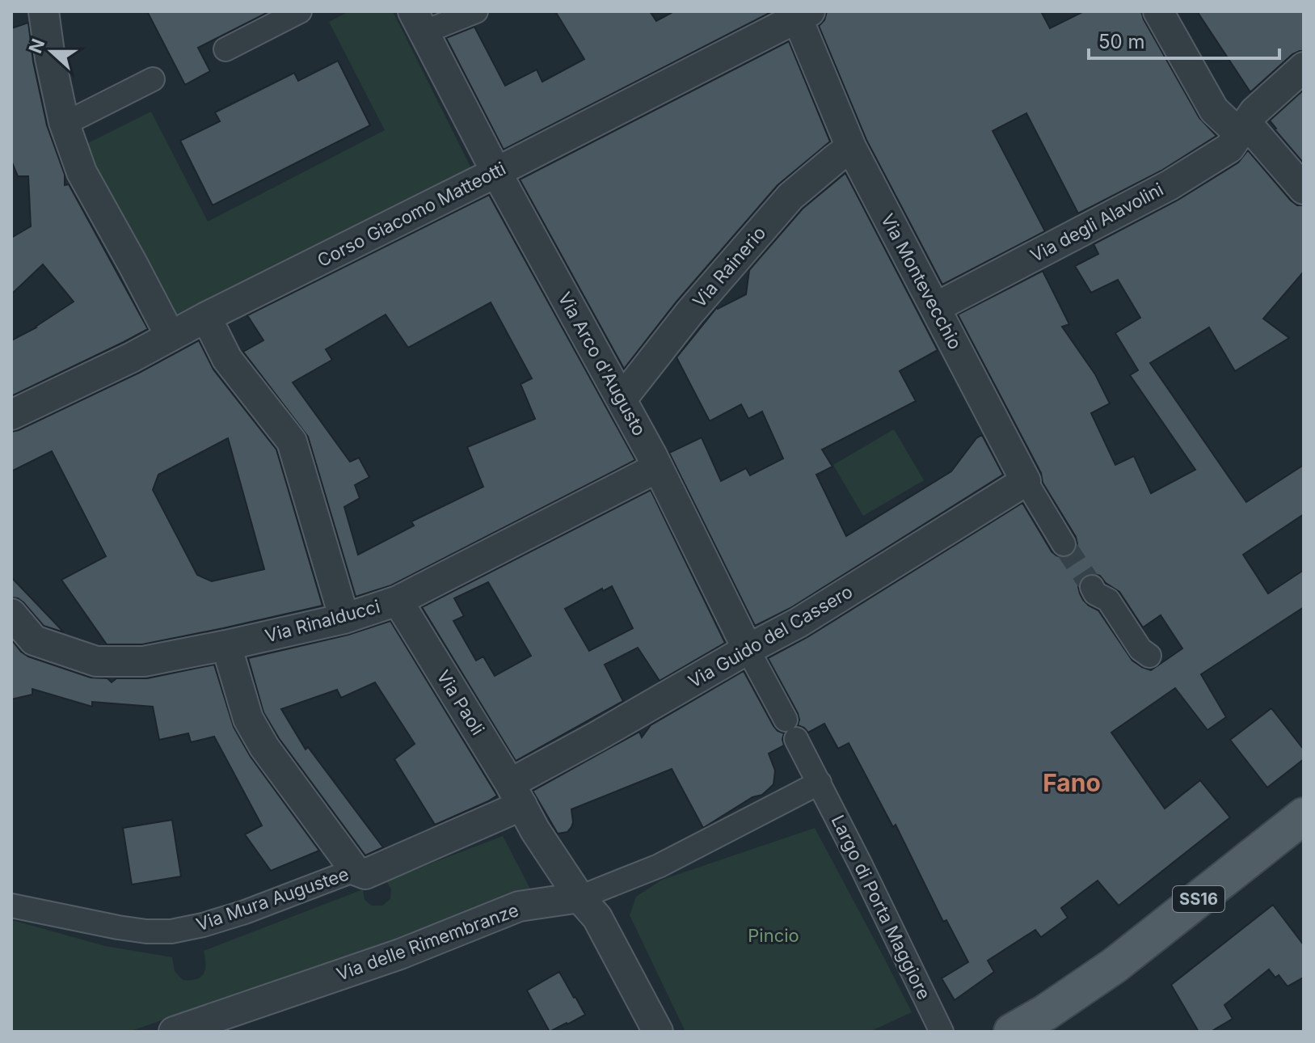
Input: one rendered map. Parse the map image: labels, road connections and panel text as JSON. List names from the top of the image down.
{
  "streets": {
    "main road": ["SS16"],
    "street": [
      "Corso Giacomo Matteotti",
      "Via degli Alavolini",
      "Via Rainerio",
      "Via Montevecchio",
      "Via Arco d'Augusto",
      "Via Rinalducci",
      "Via Guido del Cassero",
      "Via Paoli",
      "Via Mura Augustee",
      "Largo di Porta Maggiore",
      "Via delle Rimembranze"
    ]
  },
  "crossings": [
    ["Corso Giacomo Matteotti", "Via Montevecchio"],
    ["Corso Giacomo Matteotti", "Via Arco d'Augusto"],
    ["Via degli Alavolini", "Via Montevecchio"],
    ["Via Rainerio", "Via Montevecchio"],
    ["Via Rainerio", "Via Arco d'Augusto"],
    ["Via Montevecchio", "Via Guido del Cassero"],
    ["Via Arco d'Augusto", "Via Rinalducci"],
    ["Via Arco d'Augusto", "Via Guido del Cassero"],
    ["Via Arco d'Augusto", "Largo di Porta Maggiore"],
    ["Via Arco d'Augusto", "Via delle Rimembranze"],
    ["Via Rinalducci", "Via Paoli"],
    ["Via Guido del Cassero", "Via Paoli"],
    ["Via Guido del Cassero", "Via Mura Augustee"],
    ["Via Paoli", "Via Mura Augustee"],
    ["Via Paoli", "Via delle Rimembranze"],
    ["Largo di Porta Maggiore", "Via delle Rimembranze"]
  ],
  "districts": ["Fano"],
  "parks": ["Pincio"],
  "scale_bar": "50 m",
  "north": "left"
}
